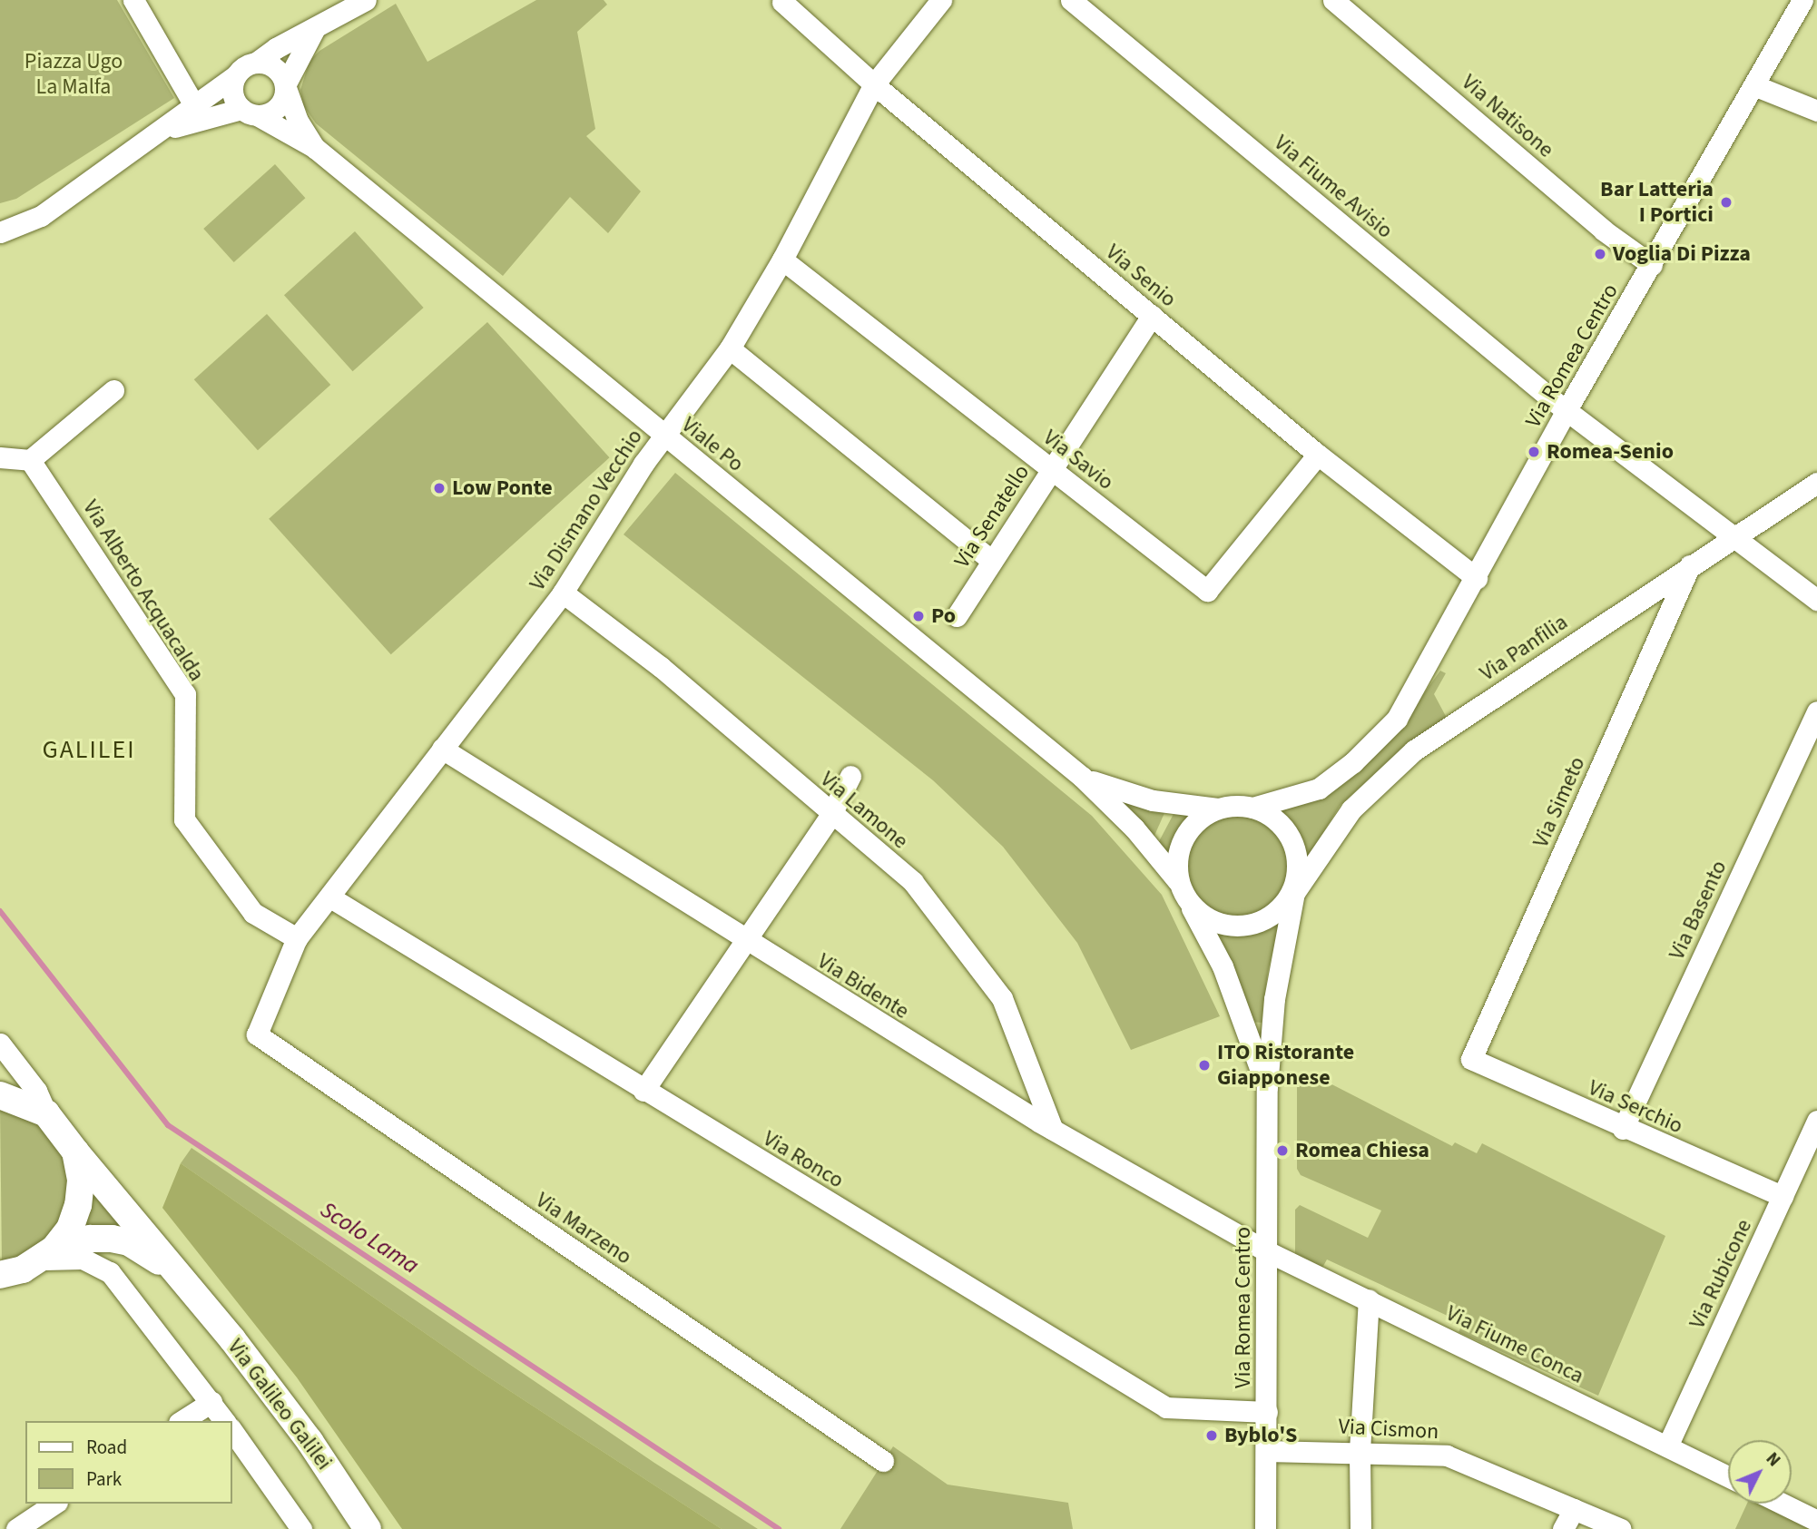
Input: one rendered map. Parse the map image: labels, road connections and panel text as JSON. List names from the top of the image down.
{
  "streets": {
    "main road": ["Via Galileo Galilei"],
    "street": [
      "Via Natisone",
      "Via Fiume Avisio",
      "Via Senio",
      "Via Romea Centro",
      "Viale Po",
      "Via Savio",
      "Via Dismano Vecchio",
      "Via Senatello",
      "Via Alberto Acquacalda",
      "Via Panfilia",
      "Via Simeto",
      "Via Lamone",
      "Via Basento",
      "Via Bidente",
      "Via Serchio",
      "Via Ronco",
      "Via Marzeno",
      "Via Rubicone",
      "Via Fiume Conca",
      "Via Cismon"
    ]
  },
  "crossings": [
    ["Via Natisone", "Via Romea Centro"],
    ["Via Fiume Avisio", "Via Romea Centro"],
    ["Via Fiume Avisio", "Via Panfilia"],
    ["Via Senio", "Via Romea Centro"],
    ["Via Senio", "Via Savio"],
    ["Via Senio", "Via Dismano Vecchio"],
    ["Via Senio", "Via Senatello"],
    ["Via Romea Centro", "Viale Po"],
    ["Via Romea Centro", "Via Panfilia"],
    ["Via Romea Centro", "Via Bidente"],
    ["Via Romea Centro", "Via Ronco"],
    ["Via Romea Centro", "Via Fiume Conca"],
    ["Via Romea Centro", "Via Cismon"],
    ["Viale Po", "Via Dismano Vecchio"],
    ["Viale Po", "Via Panfilia"],
    ["Via Savio", "Via Dismano Vecchio"],
    ["Via Savio", "Via Senatello"],
    ["Via Dismano Vecchio", "Via Alberto Acquacalda"],
    ["Via Dismano Vecchio", "Via Lamone"],
    ["Via Dismano Vecchio", "Via Bidente"],
    ["Via Dismano Vecchio", "Via Ronco"],
    ["Via Dismano Vecchio", "Via Marzeno"],
    ["Via Panfilia", "Via Simeto"],
    ["Via Simeto", "Via Serchio"],
    ["Via Lamone", "Via Bidente"],
    ["Via Basento", "Via Serchio"],
    ["Via Bidente", "Via Fiume Conca"],
    ["Via Serchio", "Via Rubicone"],
    ["Via Rubicone", "Via Fiume Conca"]
  ],
  "districts": ["GALILEI"],
  "water": ["Scolo Lama"],
  "parks": ["Piazza Ugo La Malfa"],
  "places": [
    "Bar Latteria I Portici",
    "Voglia Di Pizza",
    "Romea-Senio",
    "Low Ponte",
    "Po",
    "ITO Ristorante Giapponese",
    "Romea Chiesa",
    "Byblo'S"
  ],
  "legend": ["Road", "Park"],
  "north": "top right"
}
